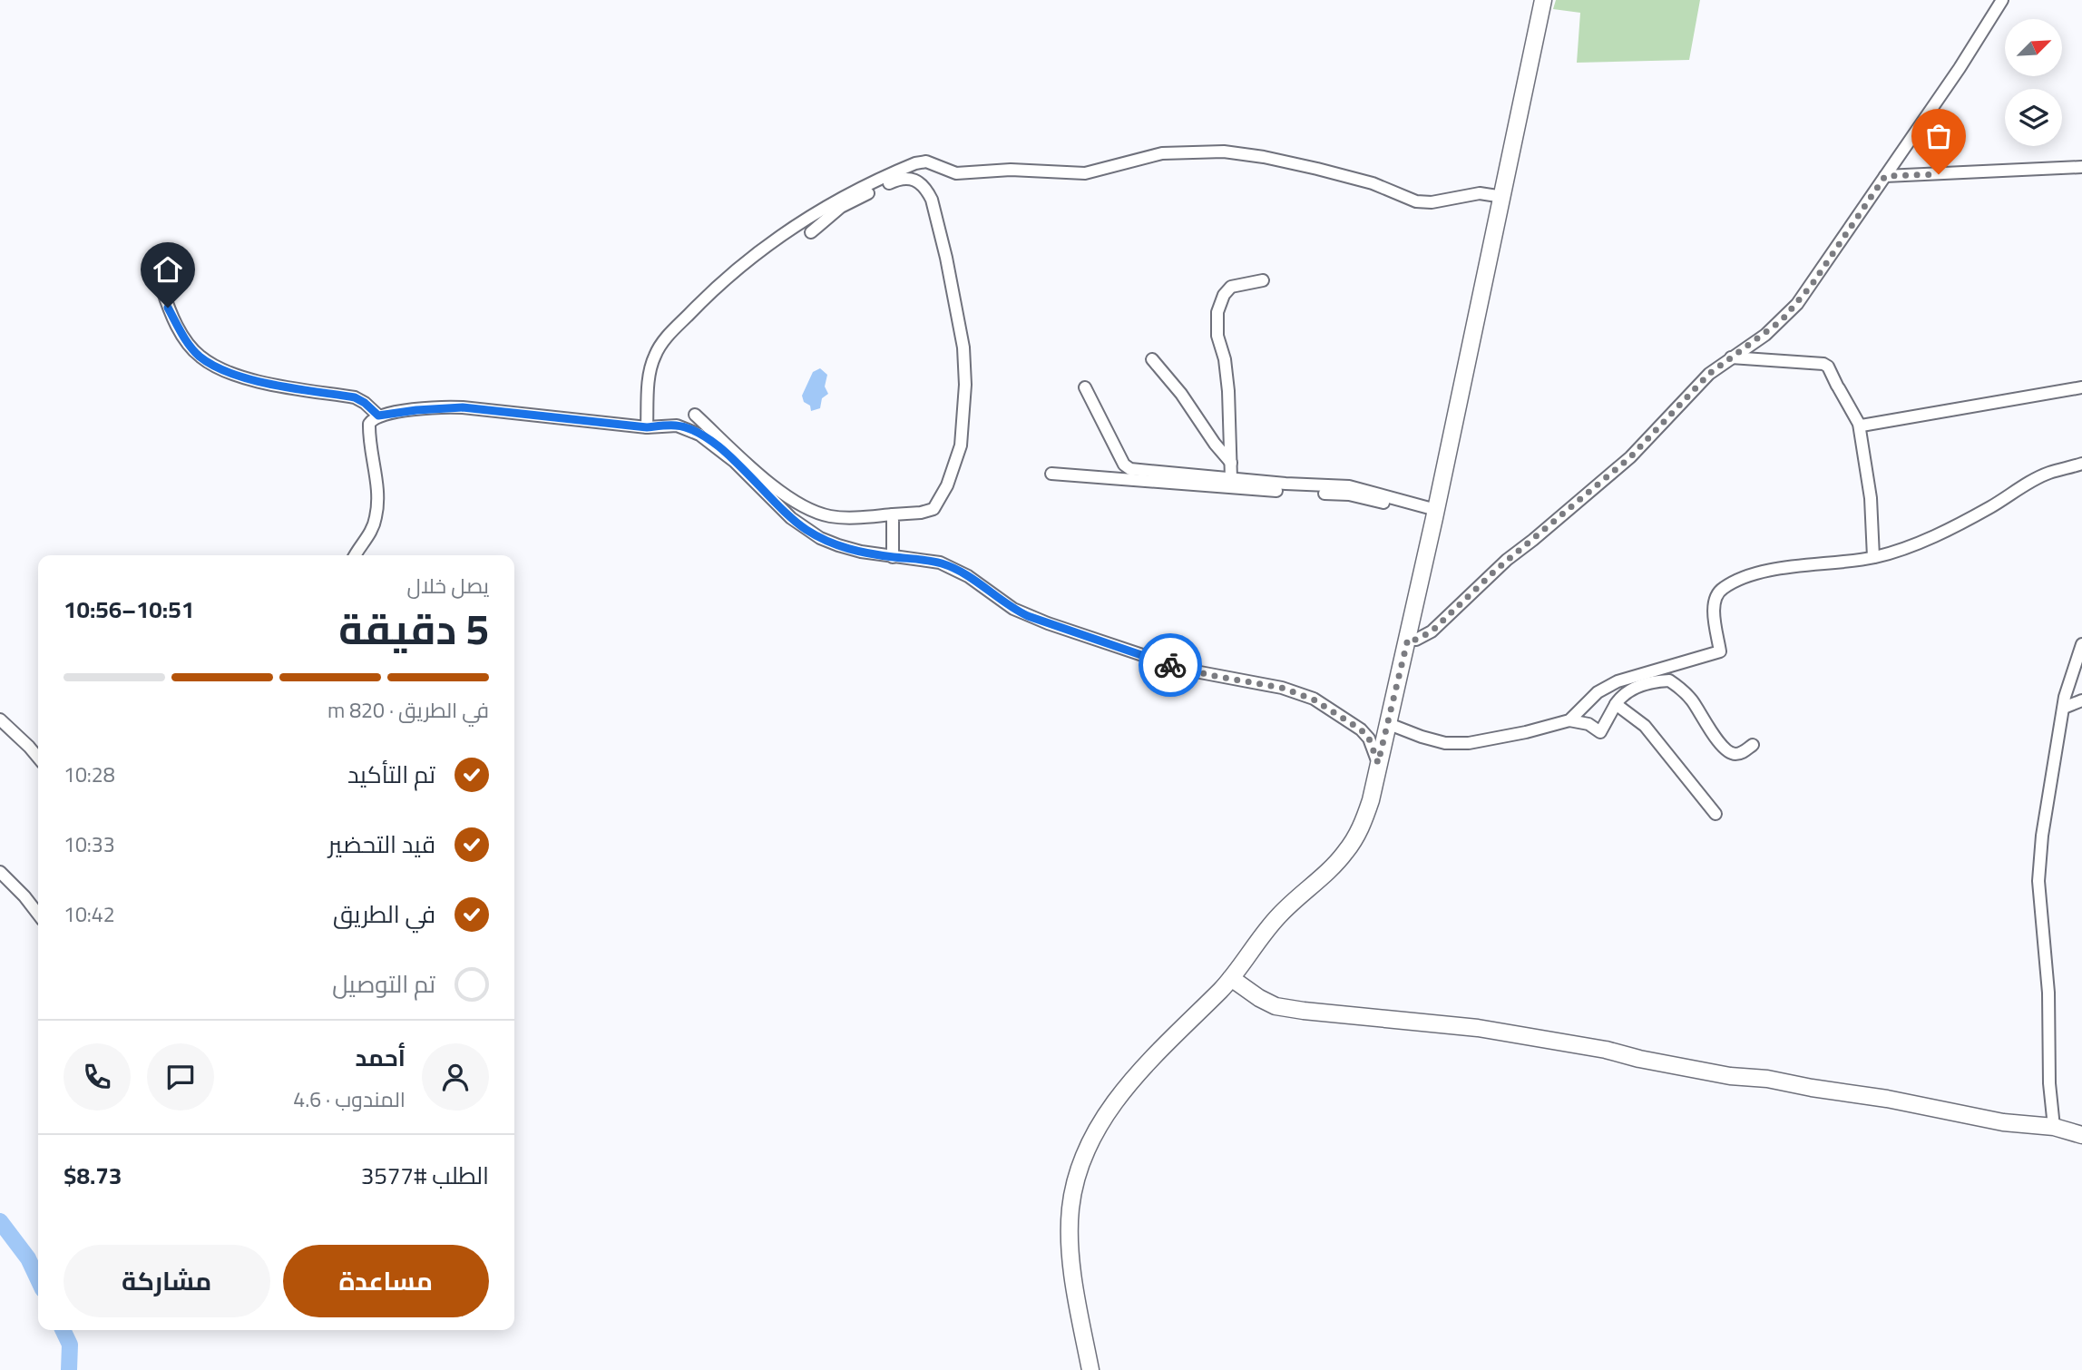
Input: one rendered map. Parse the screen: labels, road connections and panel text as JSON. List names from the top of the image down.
{
  "north": "top right",
  "page": {
    "heading": ["5 دقيقة", "يصل خلال", "10:51–10:56"],
    "panel": [
      "أحمد",
      "المندوب · 4.6",
      "الطلب #3577",
      "$8.73"
    ],
    "bar": "في الطريق · 820 m",
    "list": [
      ["تم التأكيد", "10:28"],
      ["قيد التحضير", "10:33"],
      ["في الطريق", "10:42"],
      "تم التوصيل"
    ],
    "buttons": ["مساعدة", "مشاركة"]
  }
}
